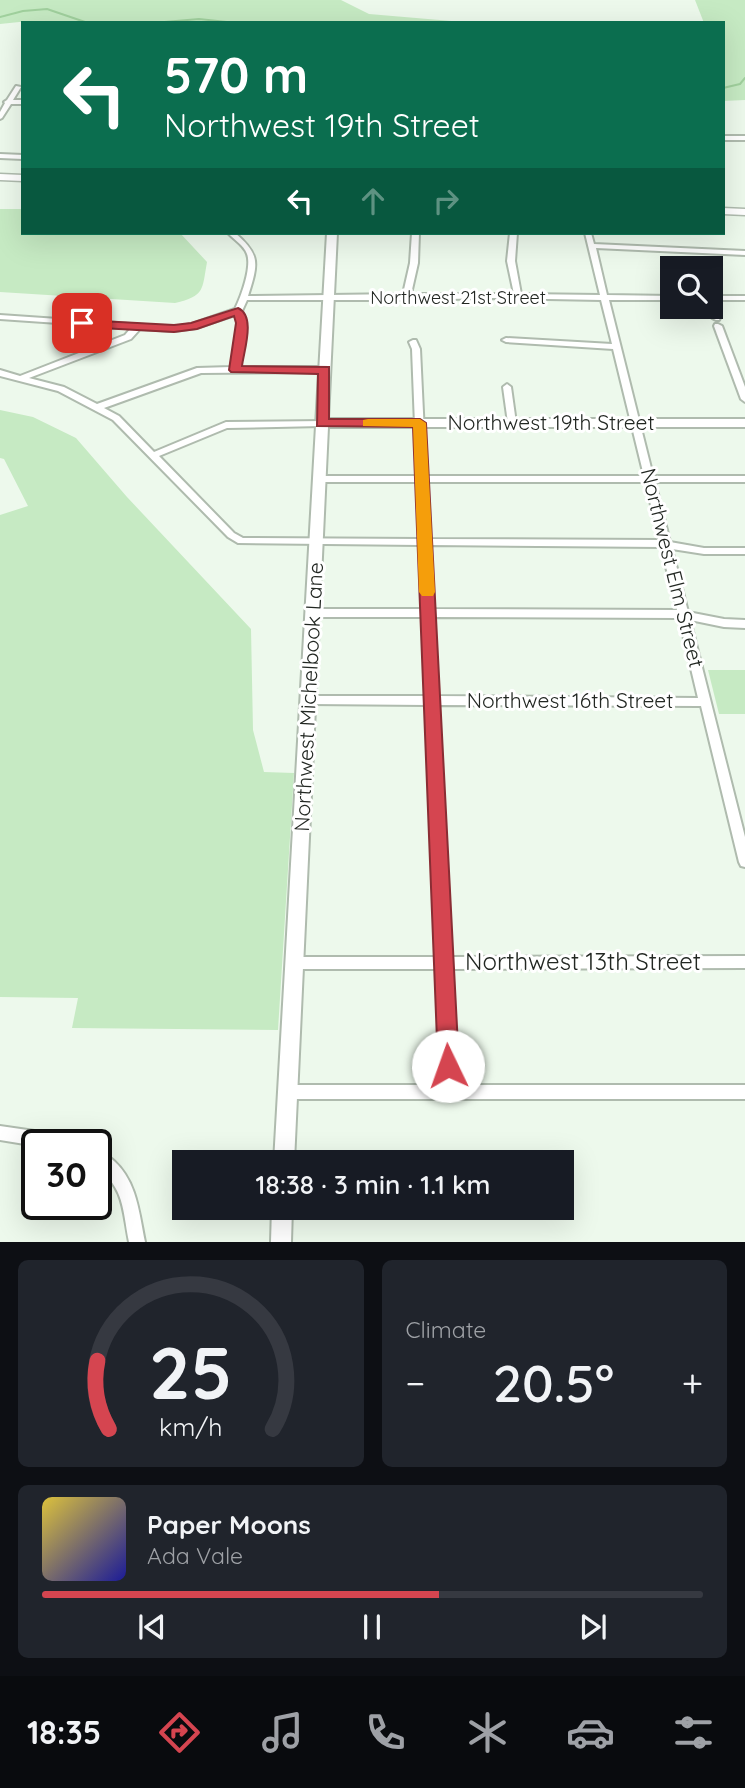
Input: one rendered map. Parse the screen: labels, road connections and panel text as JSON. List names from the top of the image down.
{
  "streets": {
    "street": [
      "Northwest 21st Street",
      "Northwest 19th Street",
      "Northwest Elm Street",
      "Northwest Michelbook Lane",
      "Northwest 16th Street",
      "Northwest 13th Street"
    ]
  },
  "crossings": [
    ["Northwest 21st Street", "Northwest Elm Street"],
    ["Northwest 21st Street", "Northwest Michelbook Lane"],
    ["Northwest 19th Street", "Northwest Elm Street"],
    ["Northwest 19th Street", "Northwest Michelbook Lane"],
    ["Northwest Elm Street", "Northwest 16th Street"],
    ["Northwest Michelbook Lane", "Northwest 16th Street"],
    ["Northwest Michelbook Lane", "Northwest 13th Street"]
  ],
  "page": {
    "turn": ["570 m", "Northwest 19th Street"],
    "limit": "30",
    "trip": "18:38 · 3 min · 1.1 km",
    "tile": "Climate",
    "heat": ["−", "20.5°", "+"],
    "song": ["Paper Moons", "Ada Vale"],
    "tabs": "18:35",
    "gauge": ["25", "km/h"]
  }
}
